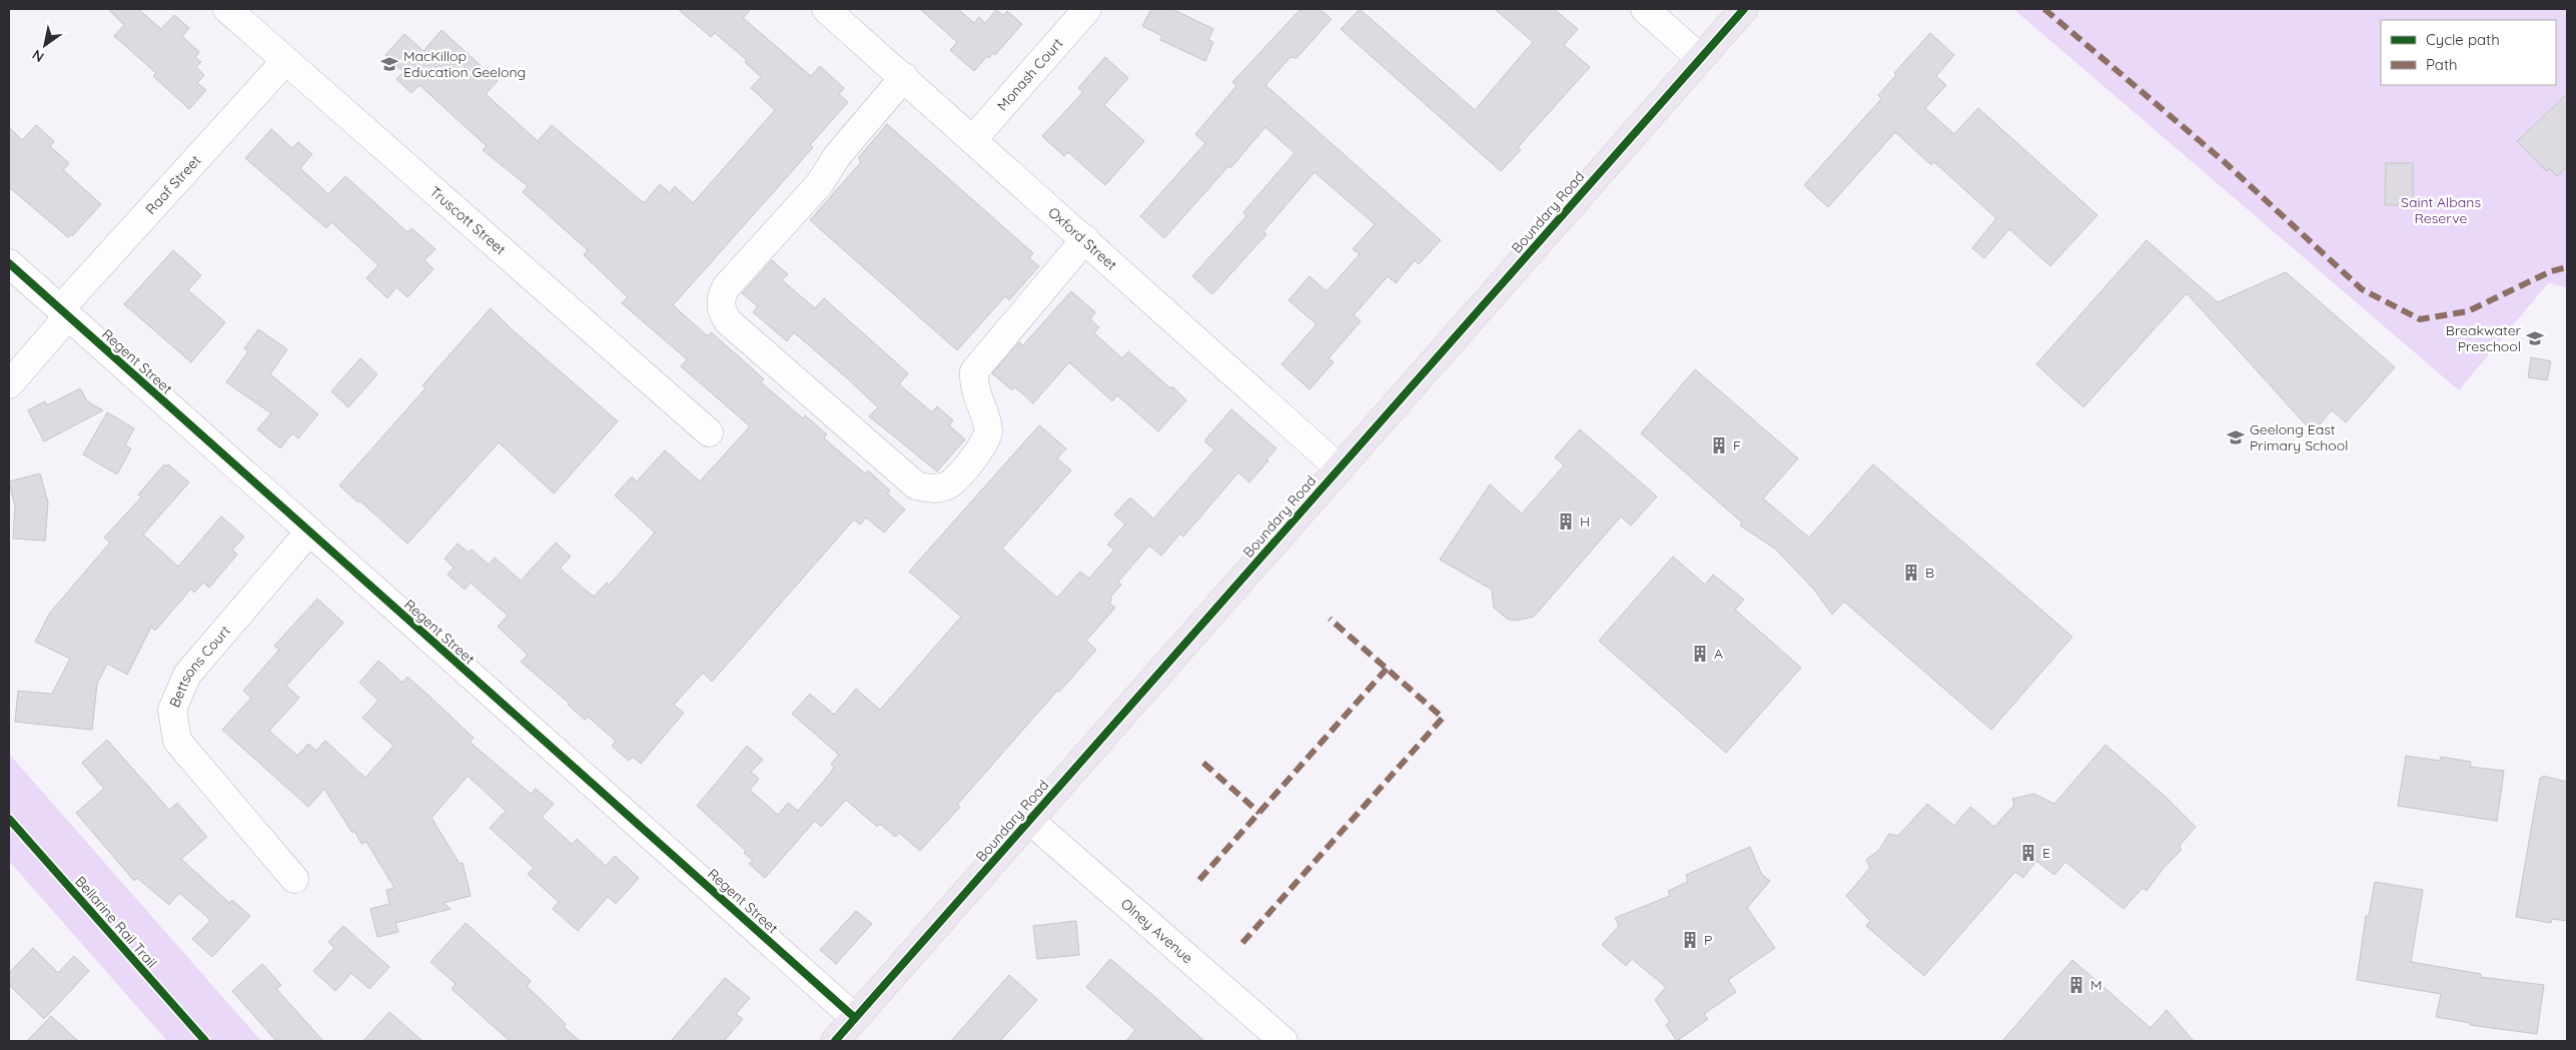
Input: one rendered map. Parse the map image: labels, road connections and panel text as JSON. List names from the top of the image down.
{
  "streets": {
    "main road": ["Boundary Road"],
    "street": [
      "Monash Court",
      "Raaf Street",
      "Truscott Street",
      "Oxford Street",
      "Regent Street",
      "Bettsons Court",
      "Olney Avenue"
    ],
    "cycle path": ["Bellarine Rail Trail"]
  },
  "crossings": [
    ["Monash Court", "Oxford Street"],
    ["Raaf Street", "Truscott Street"],
    ["Raaf Street", "Regent Street"],
    ["Boundary Road", "Oxford Street"],
    ["Boundary Road", "Regent Street"],
    ["Boundary Road", "Olney Avenue"],
    ["Regent Street", "Bettsons Court"]
  ],
  "parks": ["Saint Albans Reserve"],
  "places": {
    "school or university": ["MacKillop Education Geelong", "Breakwater Preschool", "Geelong East Primary School"],
    "building": [
      "F",
      "H",
      "B",
      "A",
      "E",
      "P",
      "M"
    ]
  },
  "legend": ["Cycle path", "Path"],
  "north": "bottom left"
}
